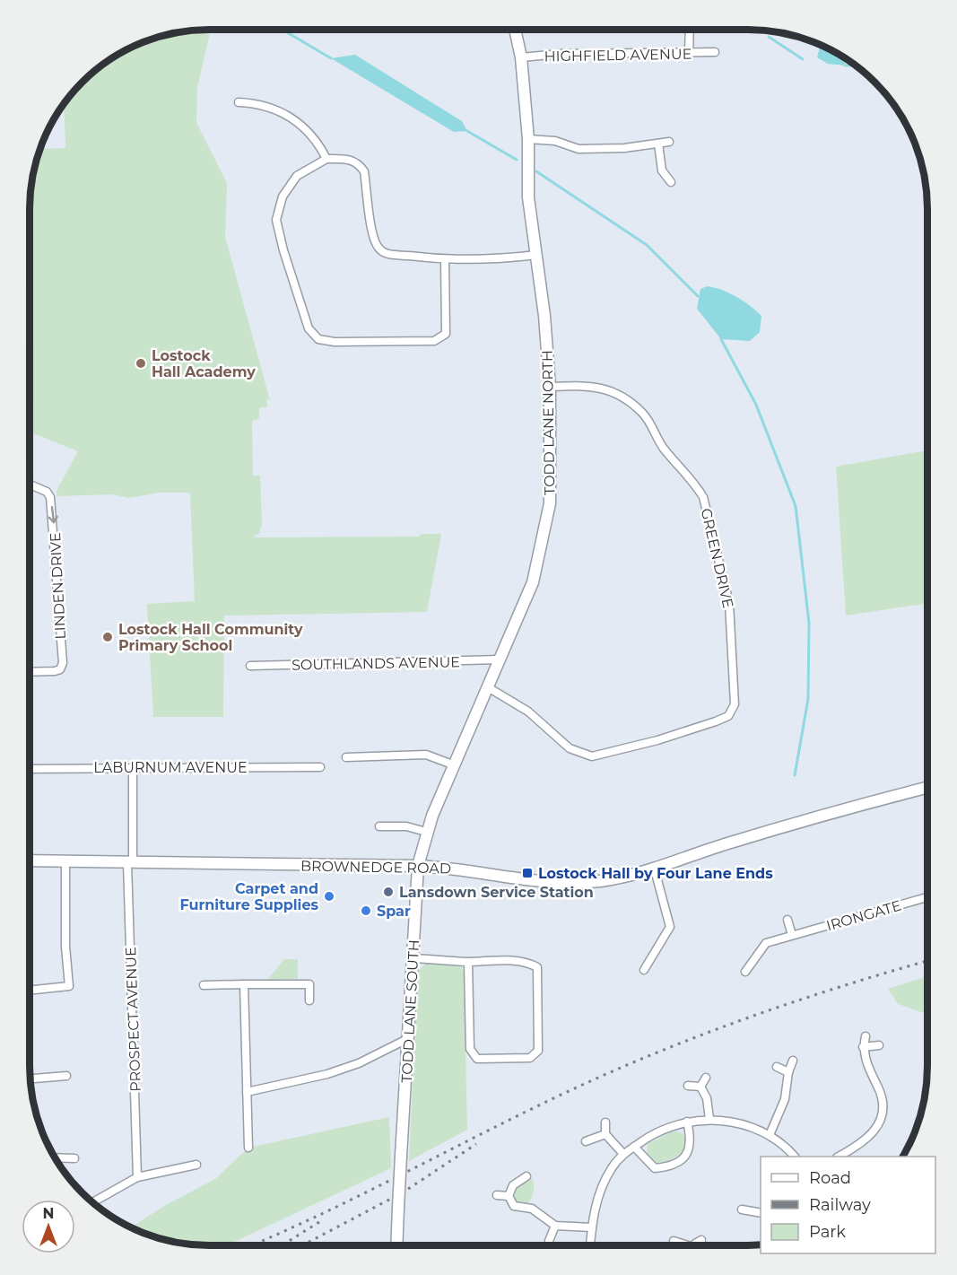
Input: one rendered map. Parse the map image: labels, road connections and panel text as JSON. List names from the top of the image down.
{
  "streets": {
    "street": [
      "HIGHFIELD AVENUE",
      "TODD LANE NORTH",
      "GREEN DRIVE",
      "LINDEN DRIVE",
      "SOUTHLANDS AVENUE",
      "LABURNUM AVENUE",
      "BROWNEDGE ROAD",
      "IRONGATE",
      "TODD LANE SOUTH",
      "PROSPECT AVENUE"
    ]
  },
  "crossings": [
    ["HIGHFIELD AVENUE", "TODD LANE NORTH"],
    ["TODD LANE NORTH", "GREEN DRIVE"],
    ["TODD LANE NORTH", "SOUTHLANDS AVENUE"],
    ["TODD LANE NORTH", "BROWNEDGE ROAD"],
    ["TODD LANE NORTH", "TODD LANE SOUTH"],
    ["LABURNUM AVENUE", "PROSPECT AVENUE"],
    ["BROWNEDGE ROAD", "TODD LANE SOUTH"],
    ["BROWNEDGE ROAD", "PROSPECT AVENUE"]
  ],
  "one_way": ["LINDEN DRIVE"],
  "places": {
    "other": [
      "Lostock Hall Academy",
      "Lostock Hall Community Primary School",
      "Lansdown Service Station",
      "Carpet and Furniture Supplies",
      "Spar"
    ],
    "transit": ["Lostock Hall by Four Lane Ends"]
  },
  "legend": ["Road", "Railway", "Park"],
  "north": "top"
}
